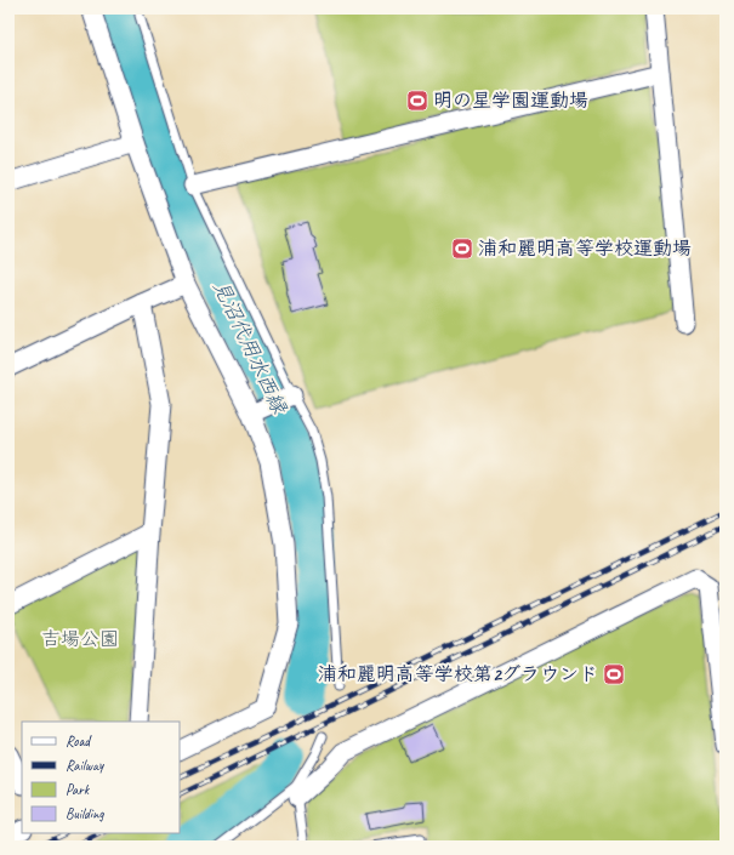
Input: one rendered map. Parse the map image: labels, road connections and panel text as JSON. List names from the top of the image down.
{
  "water": ["見沼代用水西縁"],
  "parks": ["吉場公園"],
  "places": {
    "sports": ["明の星学園運動場", "浦和麗明高等学校運動場", "浦和麗明高等学校第2グラウンド"]
  },
  "legend": [
    "Road",
    "Railway",
    "Park",
    "Building"
  ]
}
